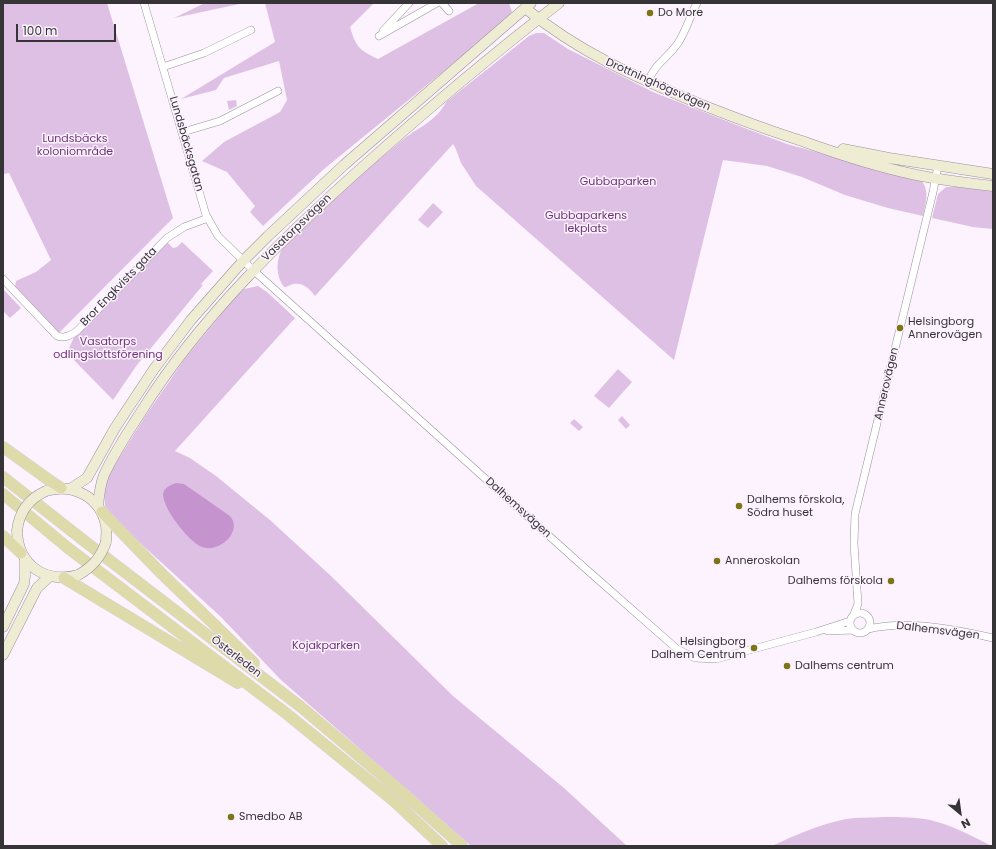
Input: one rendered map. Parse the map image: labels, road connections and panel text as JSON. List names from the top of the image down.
{
  "streets": {
    "main road": ["Drottninghögsvägen", "Vasatorpsvägen", "Österleden"],
    "street": [
      "Lundsbäcksgatan",
      "Bror Engkvists gata",
      "Annerovägen",
      "Dalhemsvägen"
    ]
  },
  "crossings": [
    ["Drottninghögsvägen", "Vasatorpsvägen"],
    ["Drottninghögsvägen", "Annerovägen"],
    ["Lundsbäcksgatan", "Vasatorpsvägen"],
    ["Lundsbäcksgatan", "Bror Engkvists gata"],
    ["Lundsbäcksgatan", "Dalhemsvägen"],
    ["Vasatorpsvägen", "Dalhemsvägen"],
    ["Annerovägen", "Dalhemsvägen"]
  ],
  "parks": [
    "Lundsbäcks koloniområde",
    "Gubbaparken",
    "Gubbaparkens lekplats",
    "Vasatorps odlingslottsförening",
    "Kojakparken"
  ],
  "places": [
    "Do More",
    "Helsingborg Annerovägen",
    "Dalhems förskola, Södra huset",
    "Anneroskolan",
    "Dalhems förskola",
    "Helsingborg Dalhem Centrum",
    "Dalhems centrum",
    "Smedbo AB"
  ],
  "scale_bar": "100 m",
  "north": "bottom right"
}
